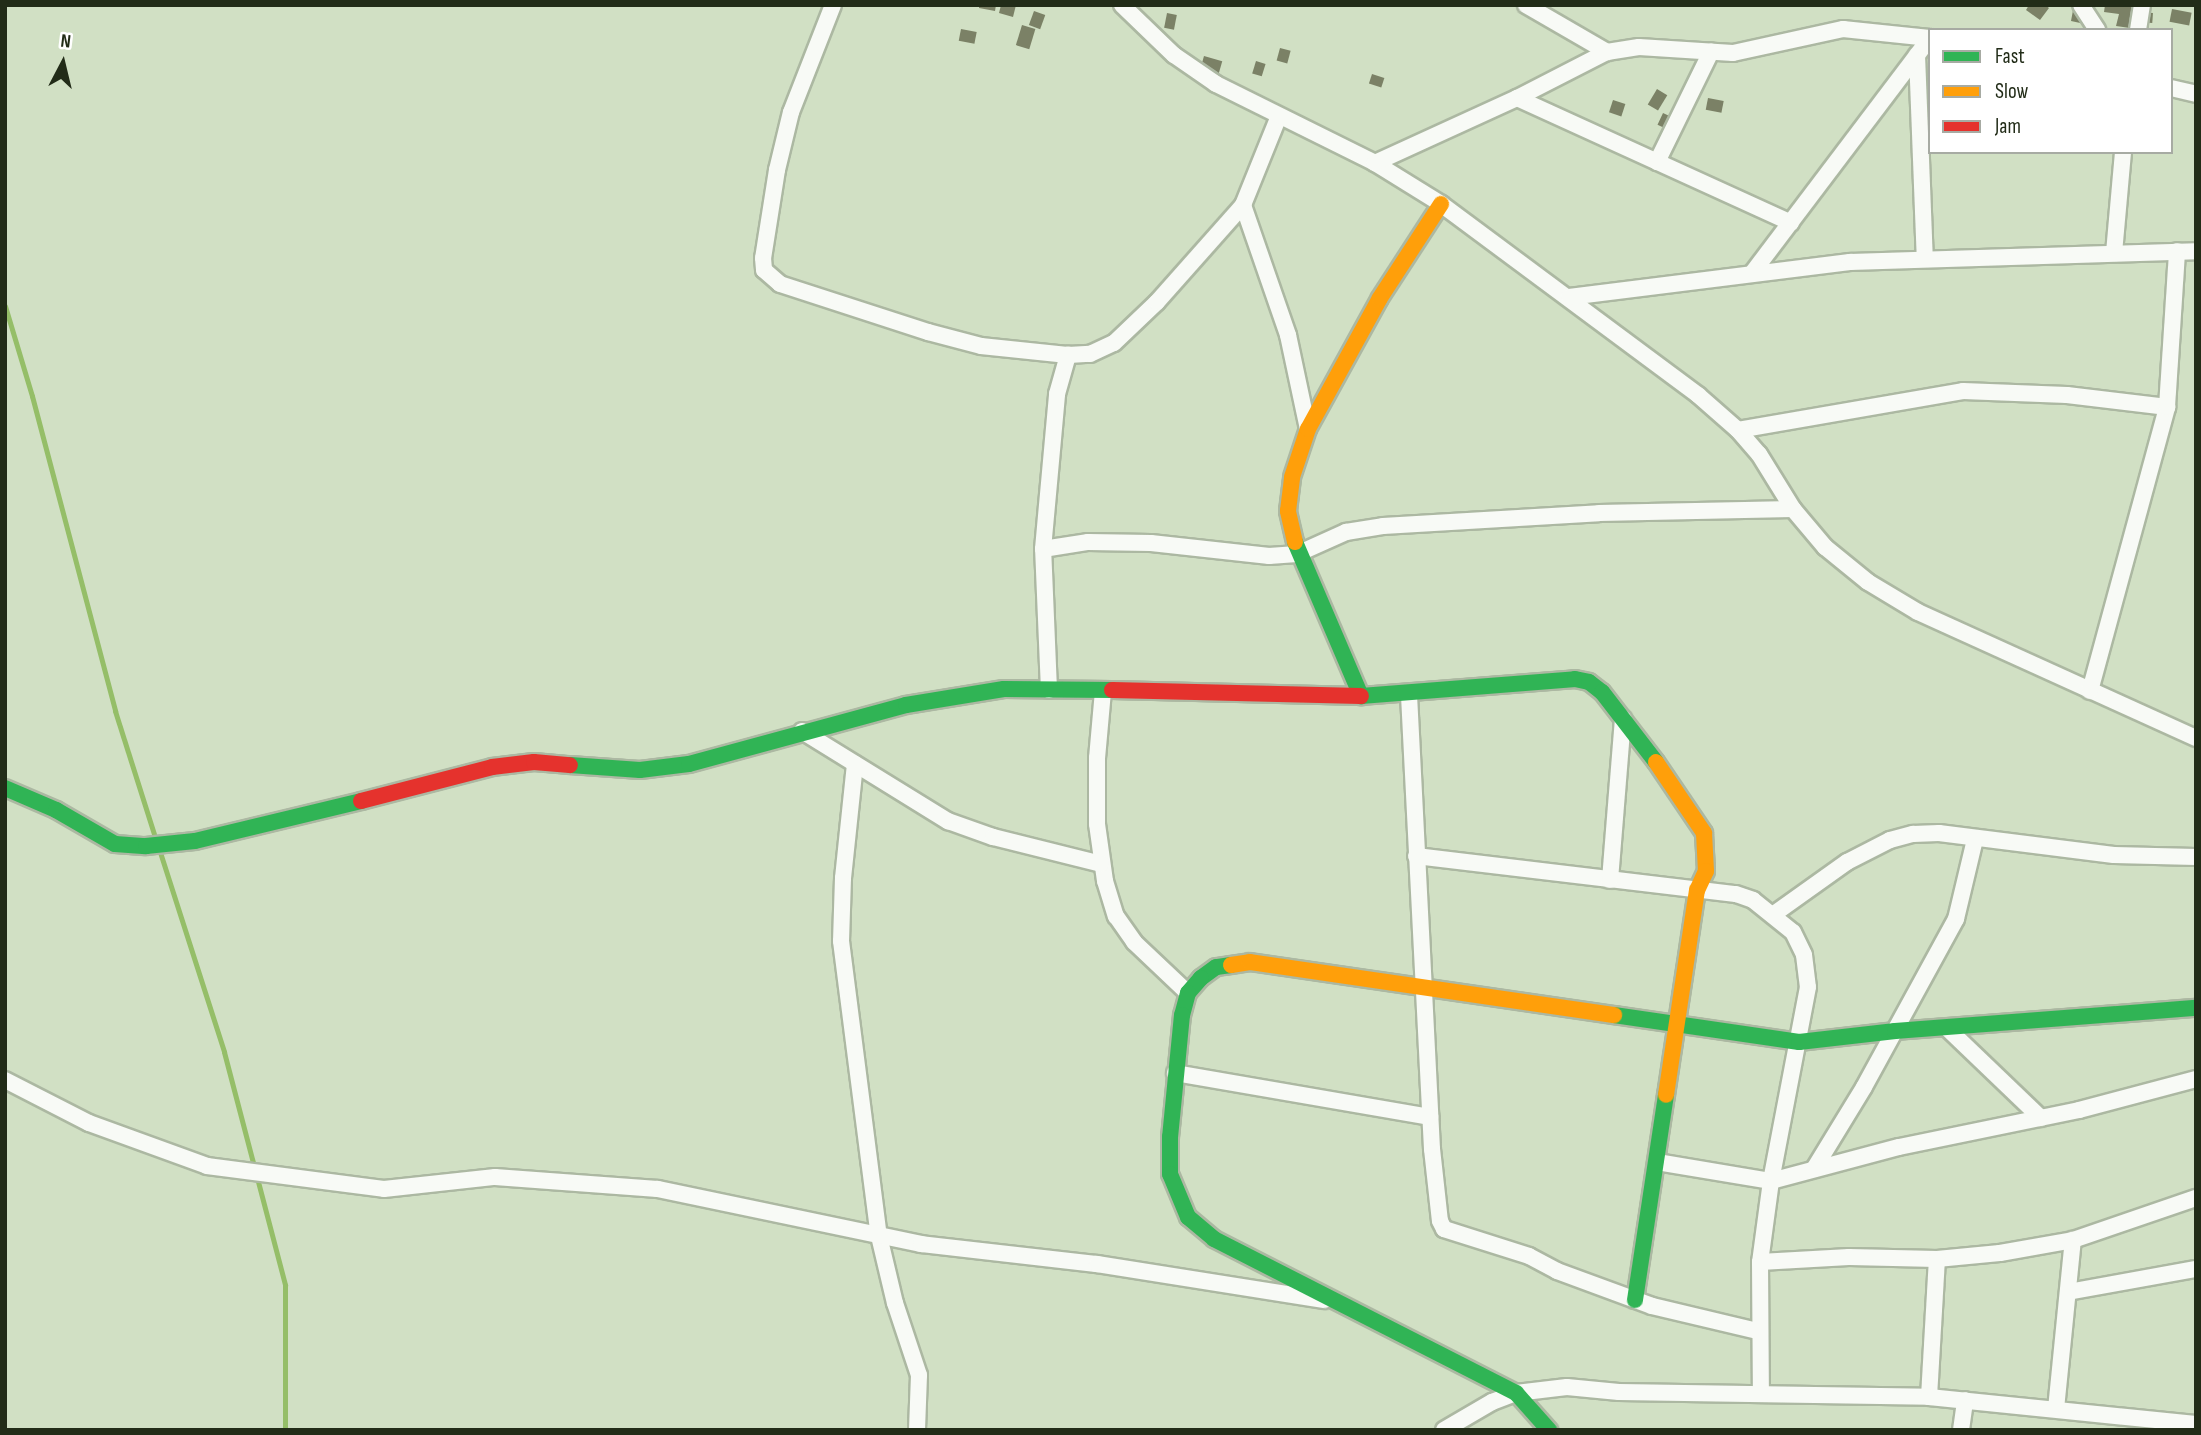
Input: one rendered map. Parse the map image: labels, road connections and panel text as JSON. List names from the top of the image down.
{
  "legend": ["Fast", "Slow", "Jam"],
  "north": "top"
}
